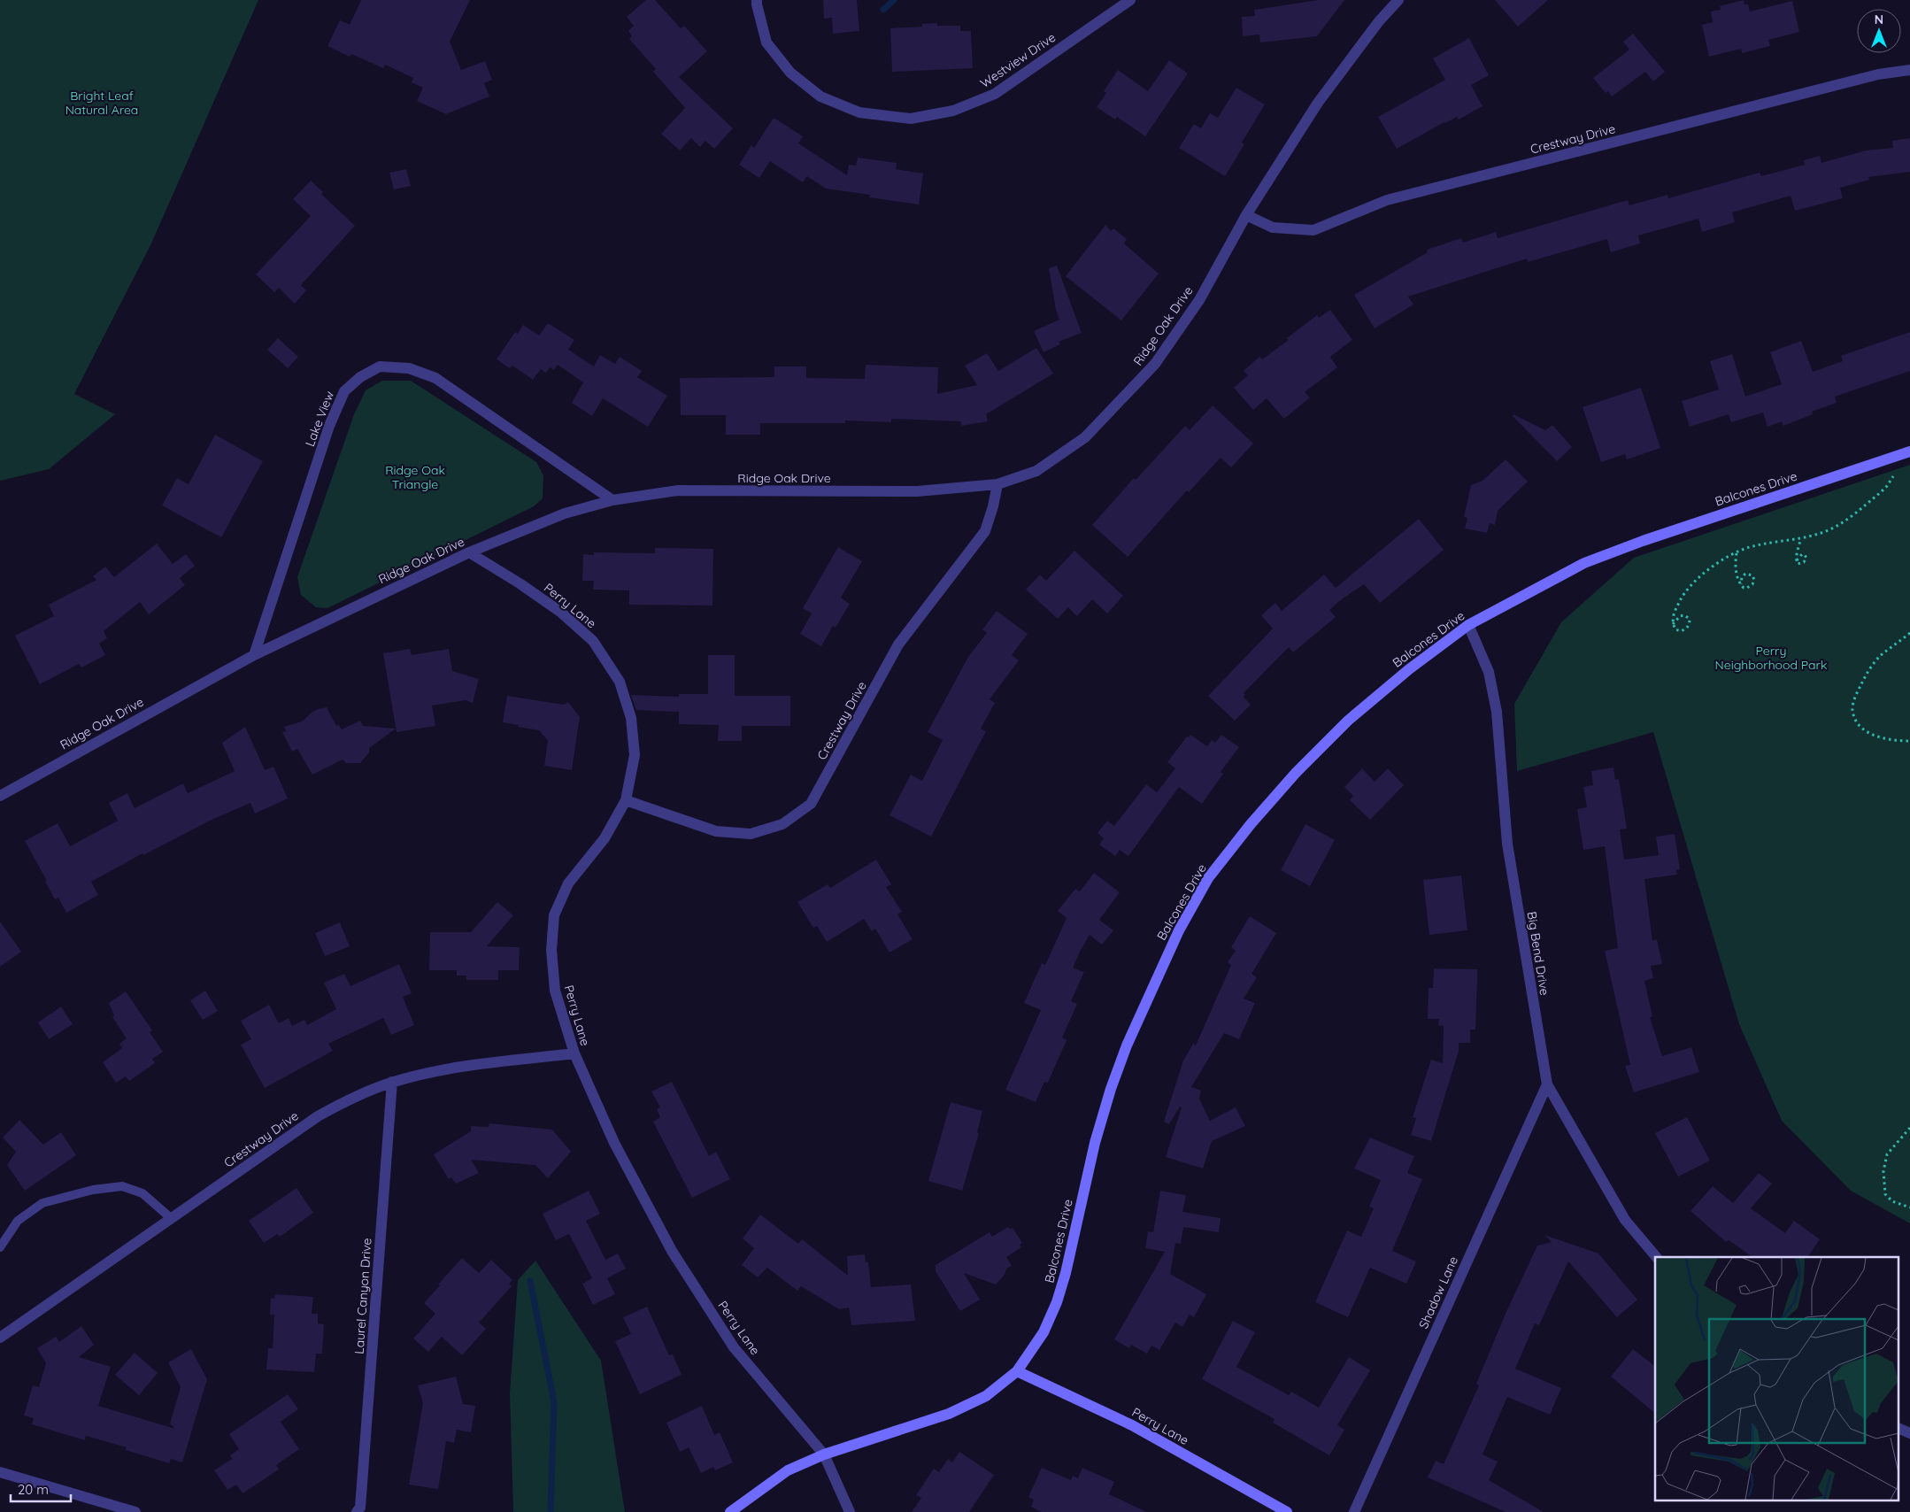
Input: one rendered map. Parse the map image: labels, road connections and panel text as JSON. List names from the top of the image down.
{
  "streets": {
    "street": [
      "Westview Drive",
      "Crestway Drive",
      "Ridge Oak Drive",
      "Lake View",
      "Balcones Drive",
      "Perry Lane",
      "Big Bend Drive",
      "Shadow Lane",
      "Laurel Canyon Drive"
    ]
  },
  "crossings": [
    ["Crestway Drive", "Ridge Oak Drive"],
    ["Crestway Drive", "Perry Lane"],
    ["Crestway Drive", "Laurel Canyon Drive"],
    ["Ridge Oak Drive", "Lake View"],
    ["Ridge Oak Drive", "Perry Lane"],
    ["Balcones Drive", "Perry Lane"],
    ["Balcones Drive", "Big Bend Drive"],
    ["Big Bend Drive", "Shadow Lane"]
  ],
  "parks": ["Bright Leaf Natural Area", "Ridge Oak Triangle", "Perry Neighborhood Park"],
  "scale_bar": "20 m",
  "north": "top"
}
